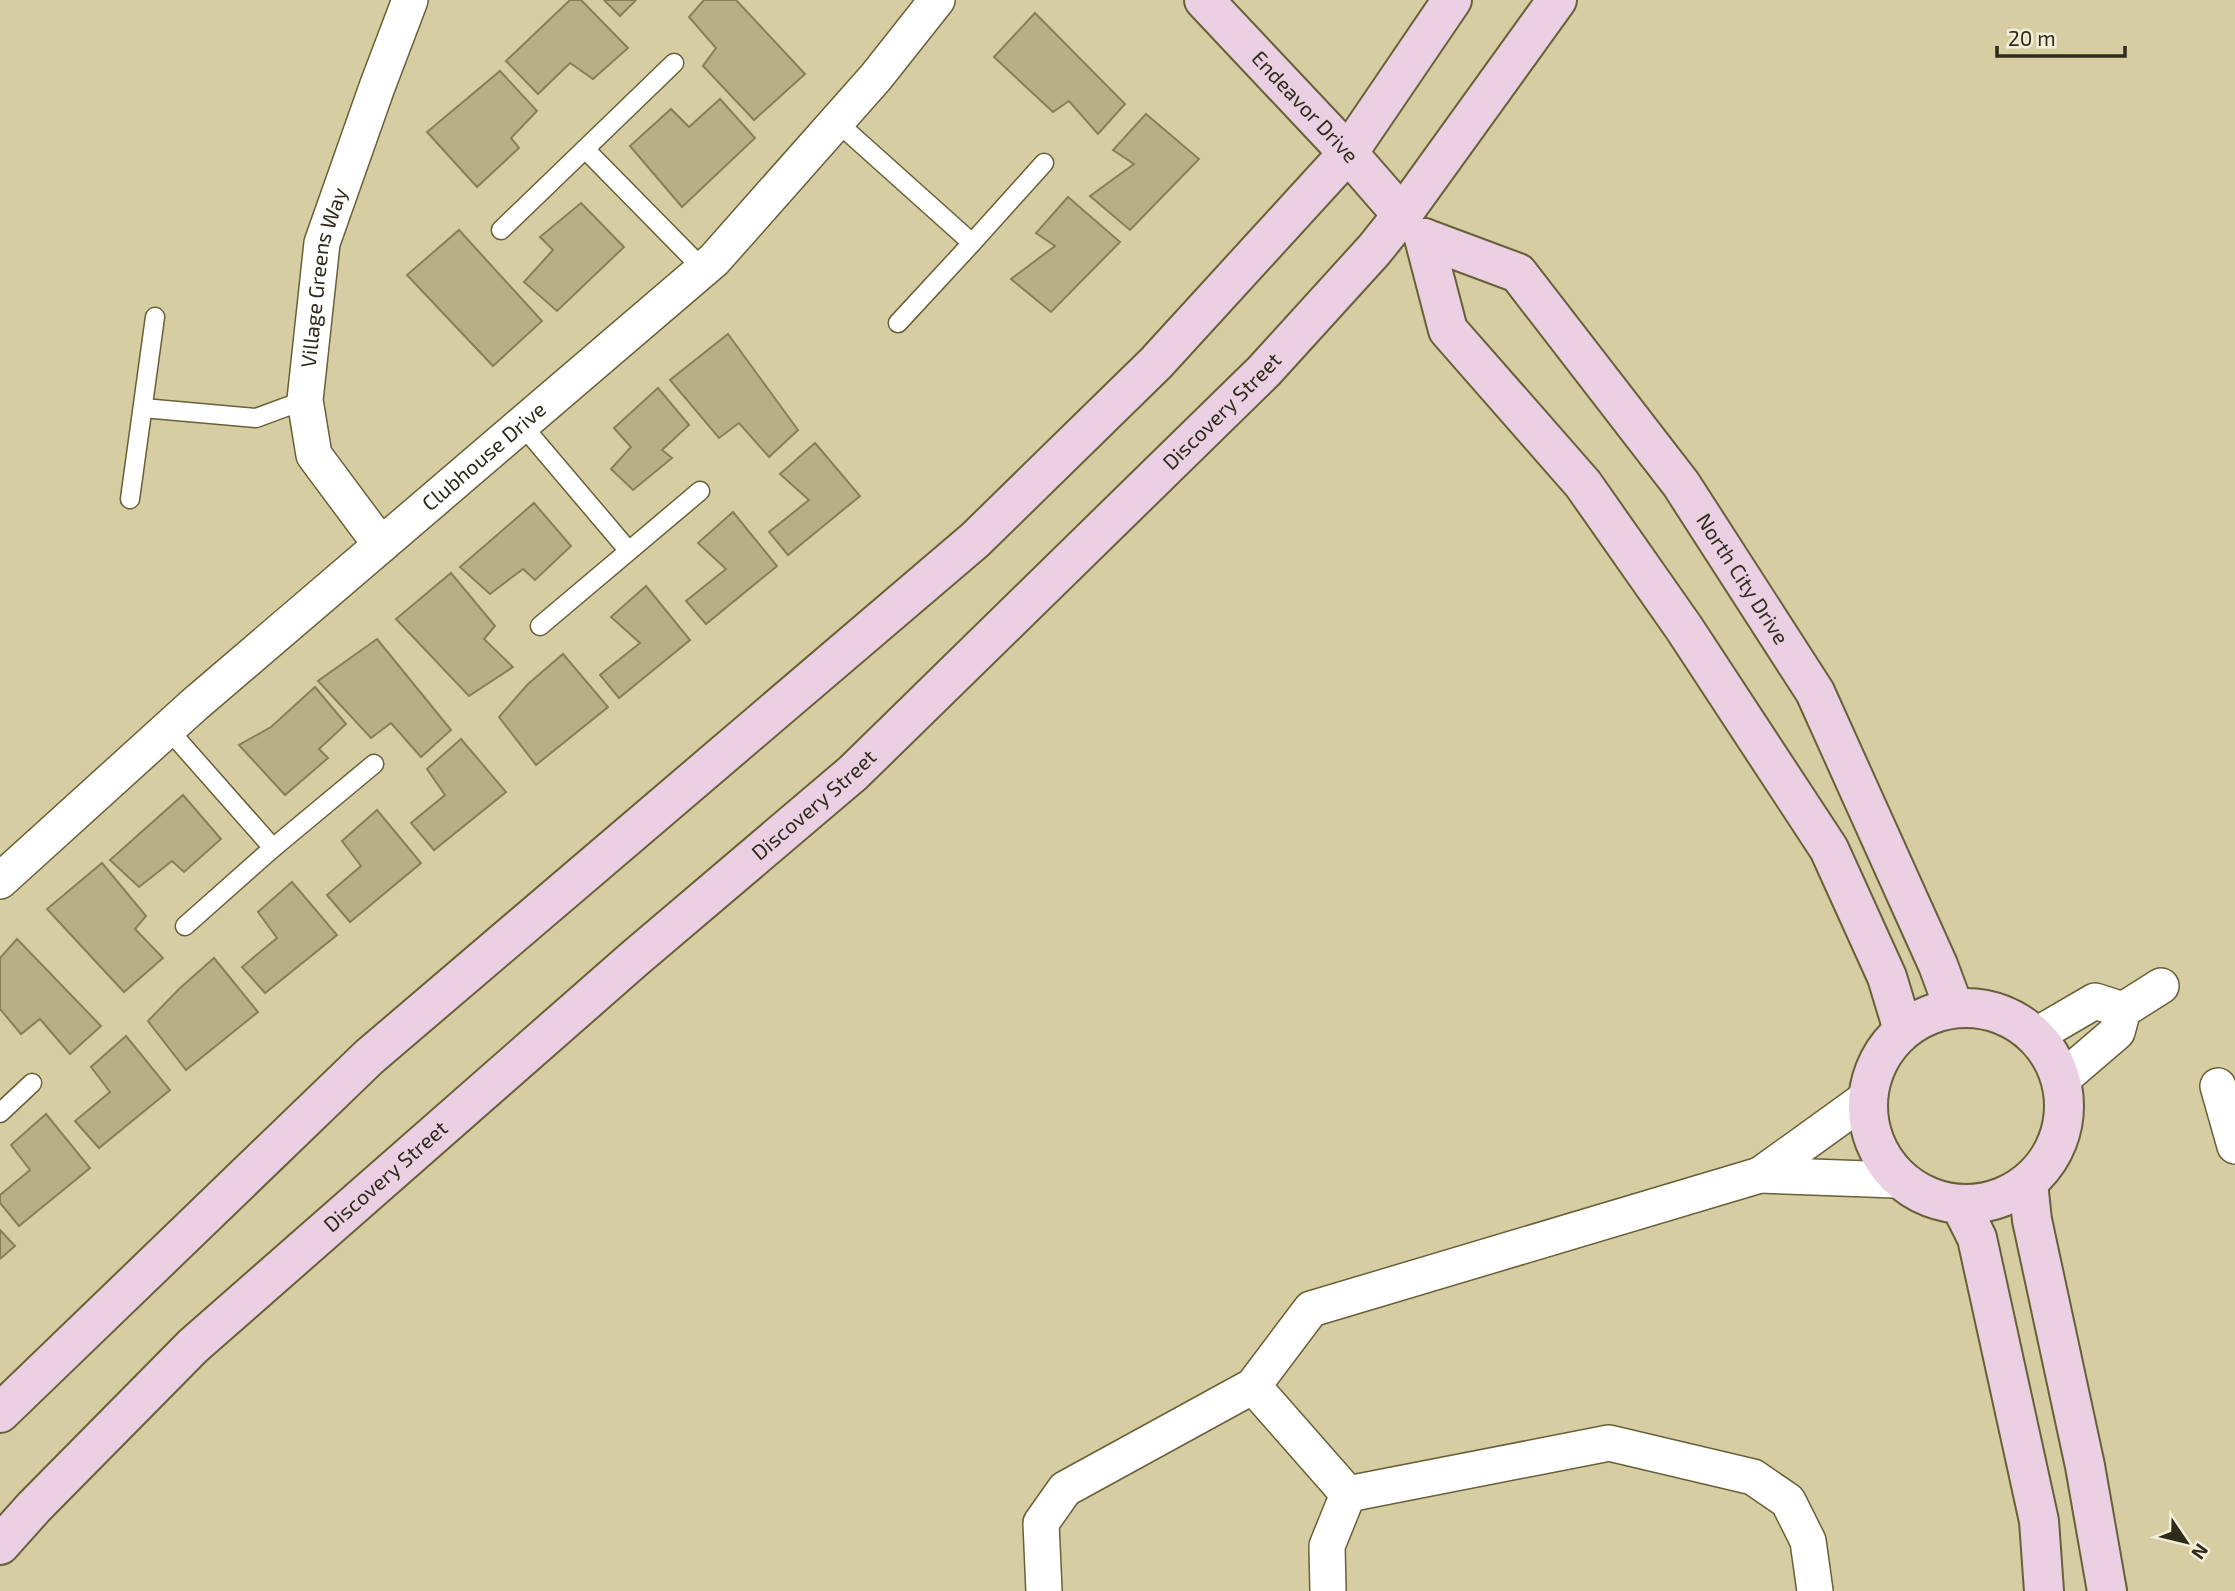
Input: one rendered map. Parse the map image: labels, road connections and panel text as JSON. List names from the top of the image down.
{
  "streets": {
    "main road": ["Endeavor Drive", "Discovery Street", "North City Drive"],
    "street": ["Village Greens Way", "Clubhouse Drive"]
  },
  "crossings": [
    ["Endeavor Drive", "Discovery Street"],
    ["Endeavor Drive", "North City Drive"],
    ["Village Greens Way", "Clubhouse Drive"],
    ["Discovery Street", "North City Drive"]
  ],
  "scale_bar": "20 m",
  "north": "bottom right"
}
